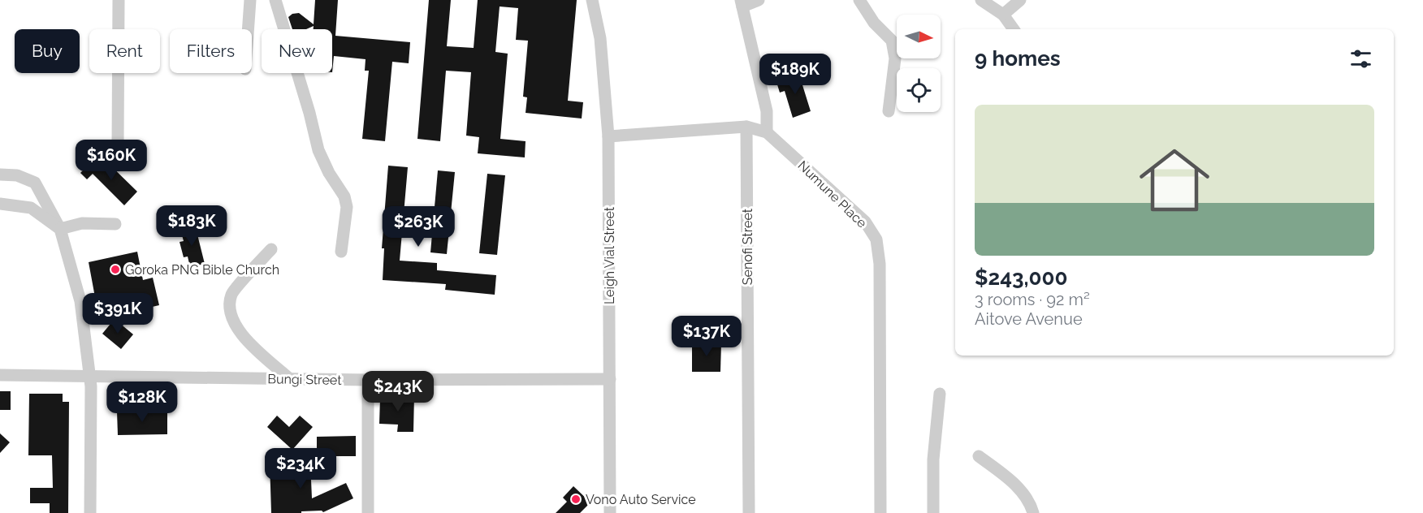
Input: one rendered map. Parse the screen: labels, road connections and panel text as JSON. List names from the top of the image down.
{
  "streets": {
    "street": [
      "Numune Place",
      "Senofi Street",
      "Leigh Vial Street",
      "Bungi Street"
    ]
  },
  "crossings": [
    ["Numune Place", "Senofi Street"],
    ["Numune Place", "Leigh Vial Street"],
    ["Leigh Vial Street", "Bungi Street"]
  ],
  "places": ["Goroka PNG Bible Church", "Vono Auto Service"],
  "north": "right",
  "page": {
    "chip": [
      "Buy",
      "Rent",
      "Filters",
      "New"
    ],
    "heading": "9 homes",
    "price": [
      "$189K",
      "$160K",
      "$183K",
      "$263K",
      "$391K",
      "$137K",
      "$243K",
      "$128K",
      "$234K"
    ],
    "list": [
      {
        "name": "$243,000",
        "note": "3 rooms · 92 m² · Aitove Avenue"
      }
    ]
  }
}
